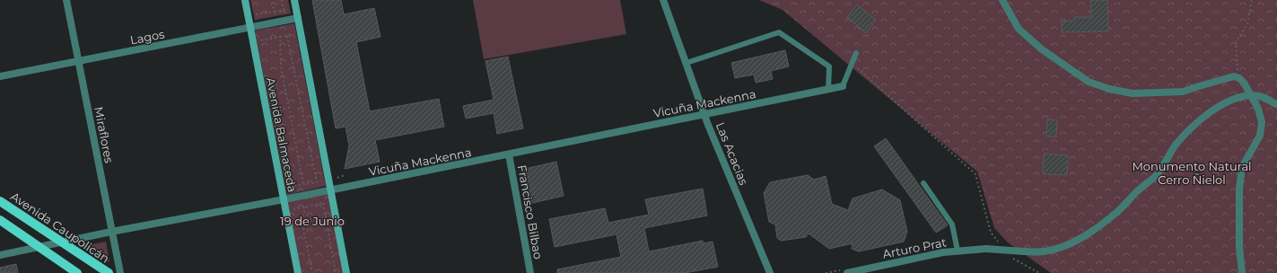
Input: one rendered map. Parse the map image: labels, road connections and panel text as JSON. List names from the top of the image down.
{
  "streets": {
    "main road": ["Avenida Balmaceda", "Avenida Caupolicán"],
    "street": [
      "Lagos",
      "Vicuña Mackenna",
      "Miraflores",
      "Las Acacias",
      "Francisco Bilbao",
      "Arturo Prat"
    ]
  },
  "crossings": [
    ["Lagos", "Miraflores"],
    ["Lagos", "Avenida Balmaceda"],
    ["Vicuña Mackenna", "Miraflores"],
    ["Vicuña Mackenna", "Avenida Balmaceda"],
    ["Vicuña Mackenna", "Las Acacias"],
    ["Vicuña Mackenna", "Francisco Bilbao"],
    ["Vicuña Mackenna", "Avenida Caupolicán"]
  ],
  "parks": ["Monumento Natural Cerro Ñielol", "19 de Junio"]
}
